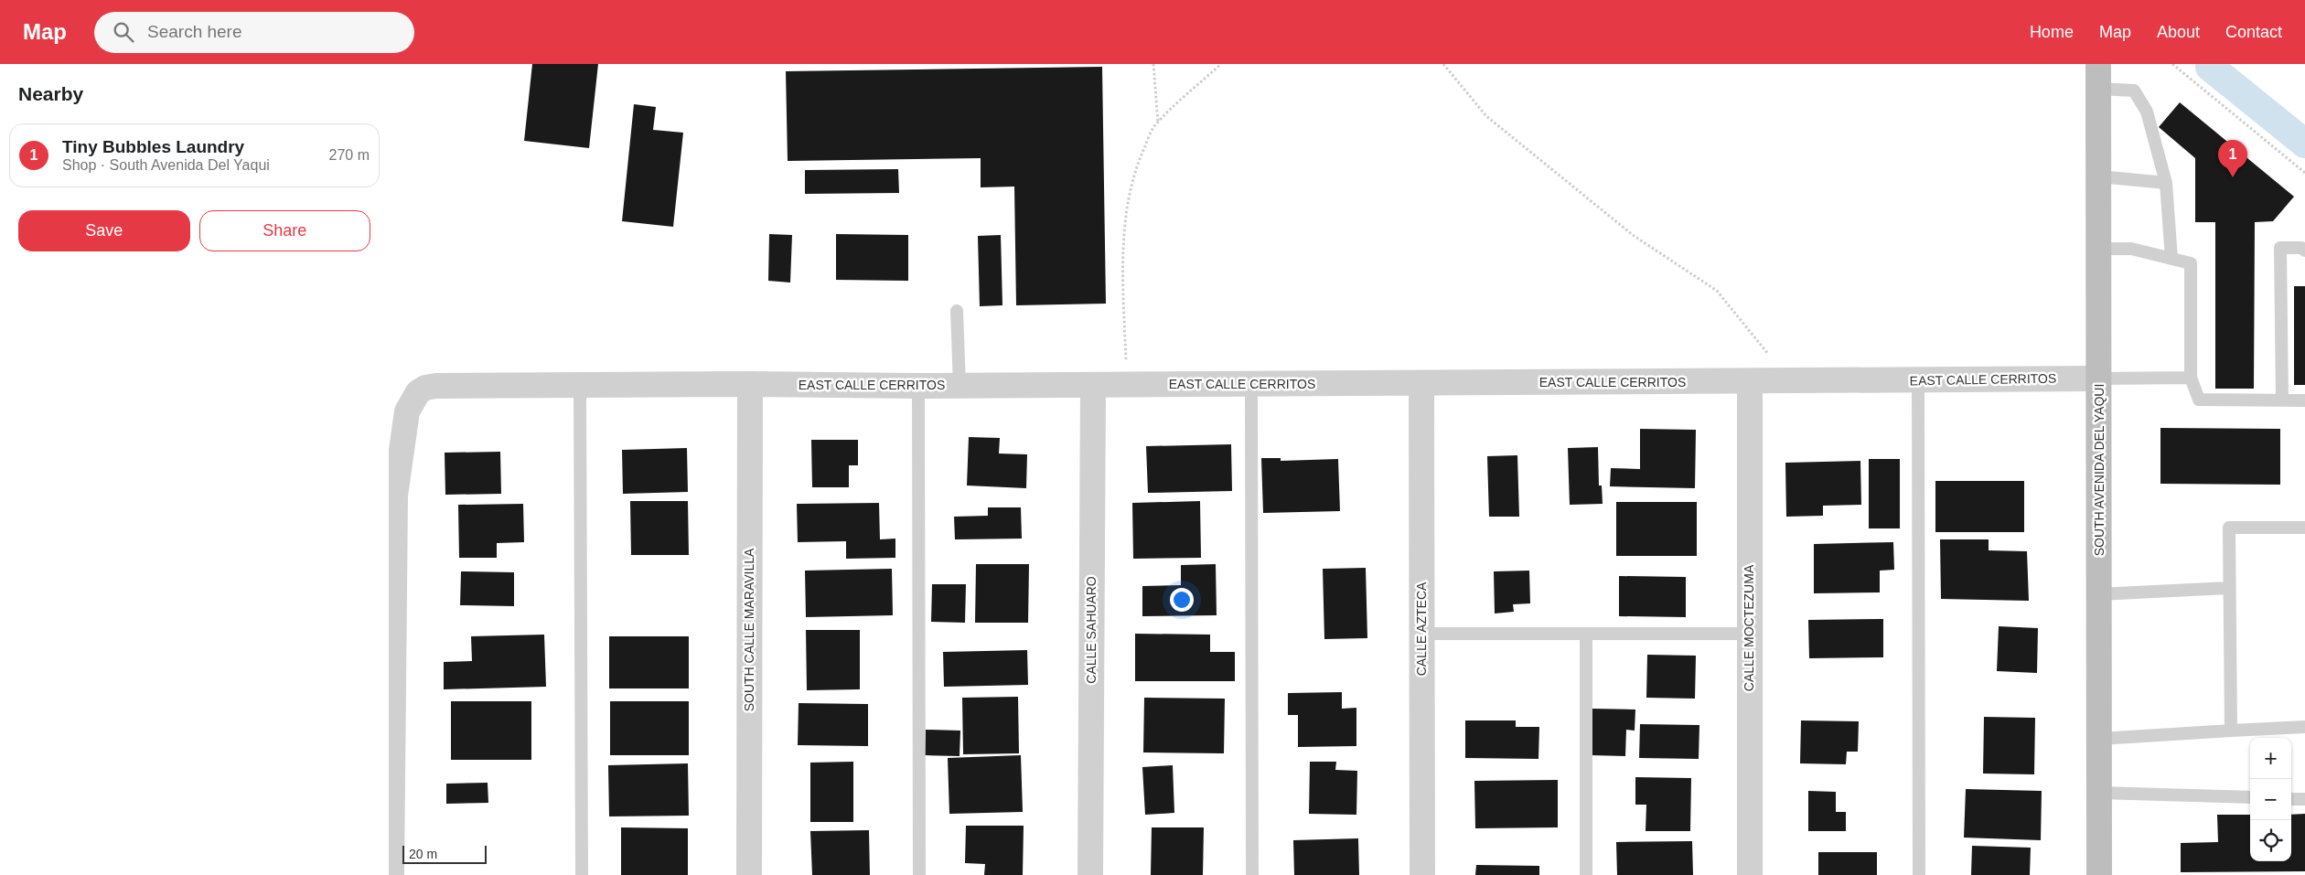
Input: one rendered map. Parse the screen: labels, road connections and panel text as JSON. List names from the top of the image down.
{
  "streets": {
    "street": [
      "EAST CALLE CERRITOS",
      "SOUTH AVENIDA DEL YAQUI",
      "CALLE MOCTEZUMA",
      "CALLE AZTECA",
      "SOUTH CALLE MARAVILLA",
      "CALLE SAHUARO"
    ]
  },
  "crossings": [
    ["EAST CALLE CERRITOS", "SOUTH AVENIDA DEL YAQUI"],
    ["EAST CALLE CERRITOS", "CALLE MOCTEZUMA"],
    ["EAST CALLE CERRITOS", "CALLE AZTECA"],
    ["EAST CALLE CERRITOS", "SOUTH CALLE MARAVILLA"],
    ["EAST CALLE CERRITOS", "CALLE SAHUARO"]
  ],
  "scale_bar": "20 m",
  "page": {
    "header": "Map",
    "search": "Search here",
    "nav": [
      "Home",
      "Map",
      "About",
      "Contact"
    ],
    "heading": "Nearby",
    "list": [
      {
        "mark": "1",
        "name": "Tiny Bubbles Laundry",
        "note": "Shop · South Avenida Del Yaqui",
        "value": "270 m"
      }
    ],
    "pins": "1",
    "buttons": ["Save", "Share"],
    "map_buttons": ["+", "−"],
    "scale": "20 m"
  }
}
